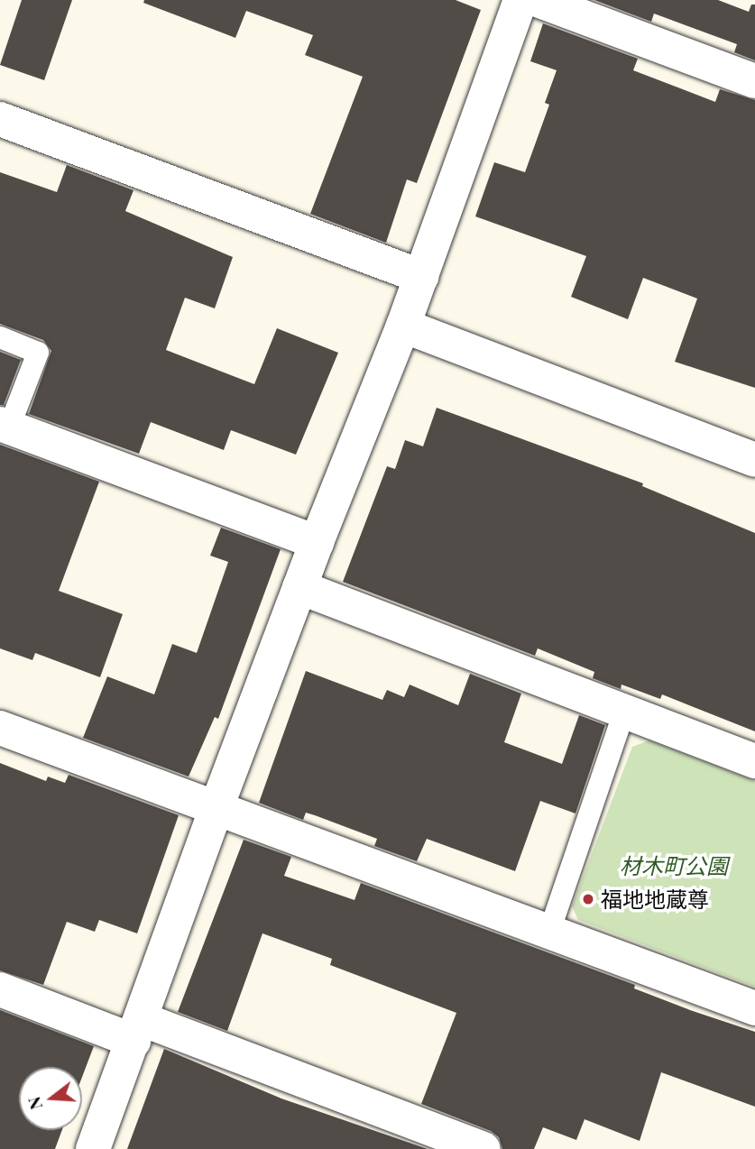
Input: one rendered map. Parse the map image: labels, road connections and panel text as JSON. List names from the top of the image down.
{
  "parks": ["材木町公園"],
  "places": ["福地地蔵尊"],
  "north": "left"
}
